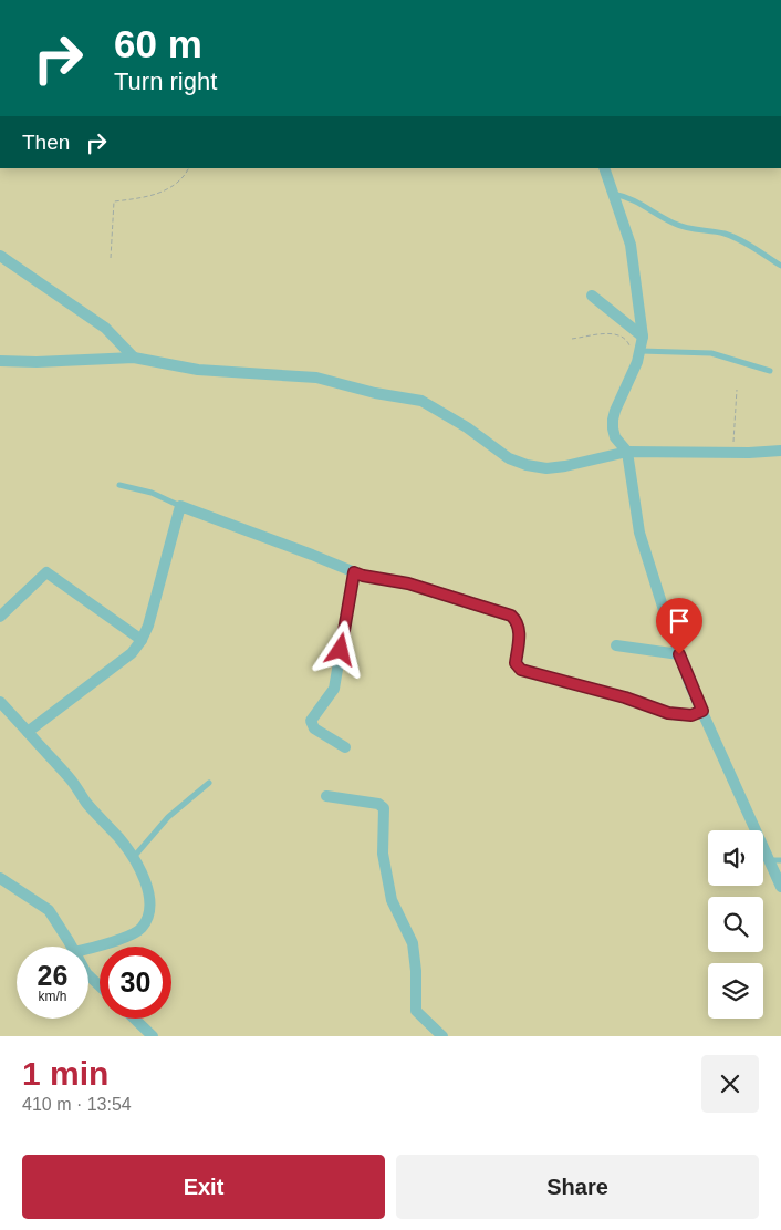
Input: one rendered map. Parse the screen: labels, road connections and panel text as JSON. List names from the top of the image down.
{
  "page": {
    "turn": ["60 m", "Turn right"],
    "then": "Then",
    "speed": "26 km/h",
    "limit": "30",
    "heading": ["1 min", "410 m · 13:54"],
    "buttons": ["Exit", "Share"]
  }
}
